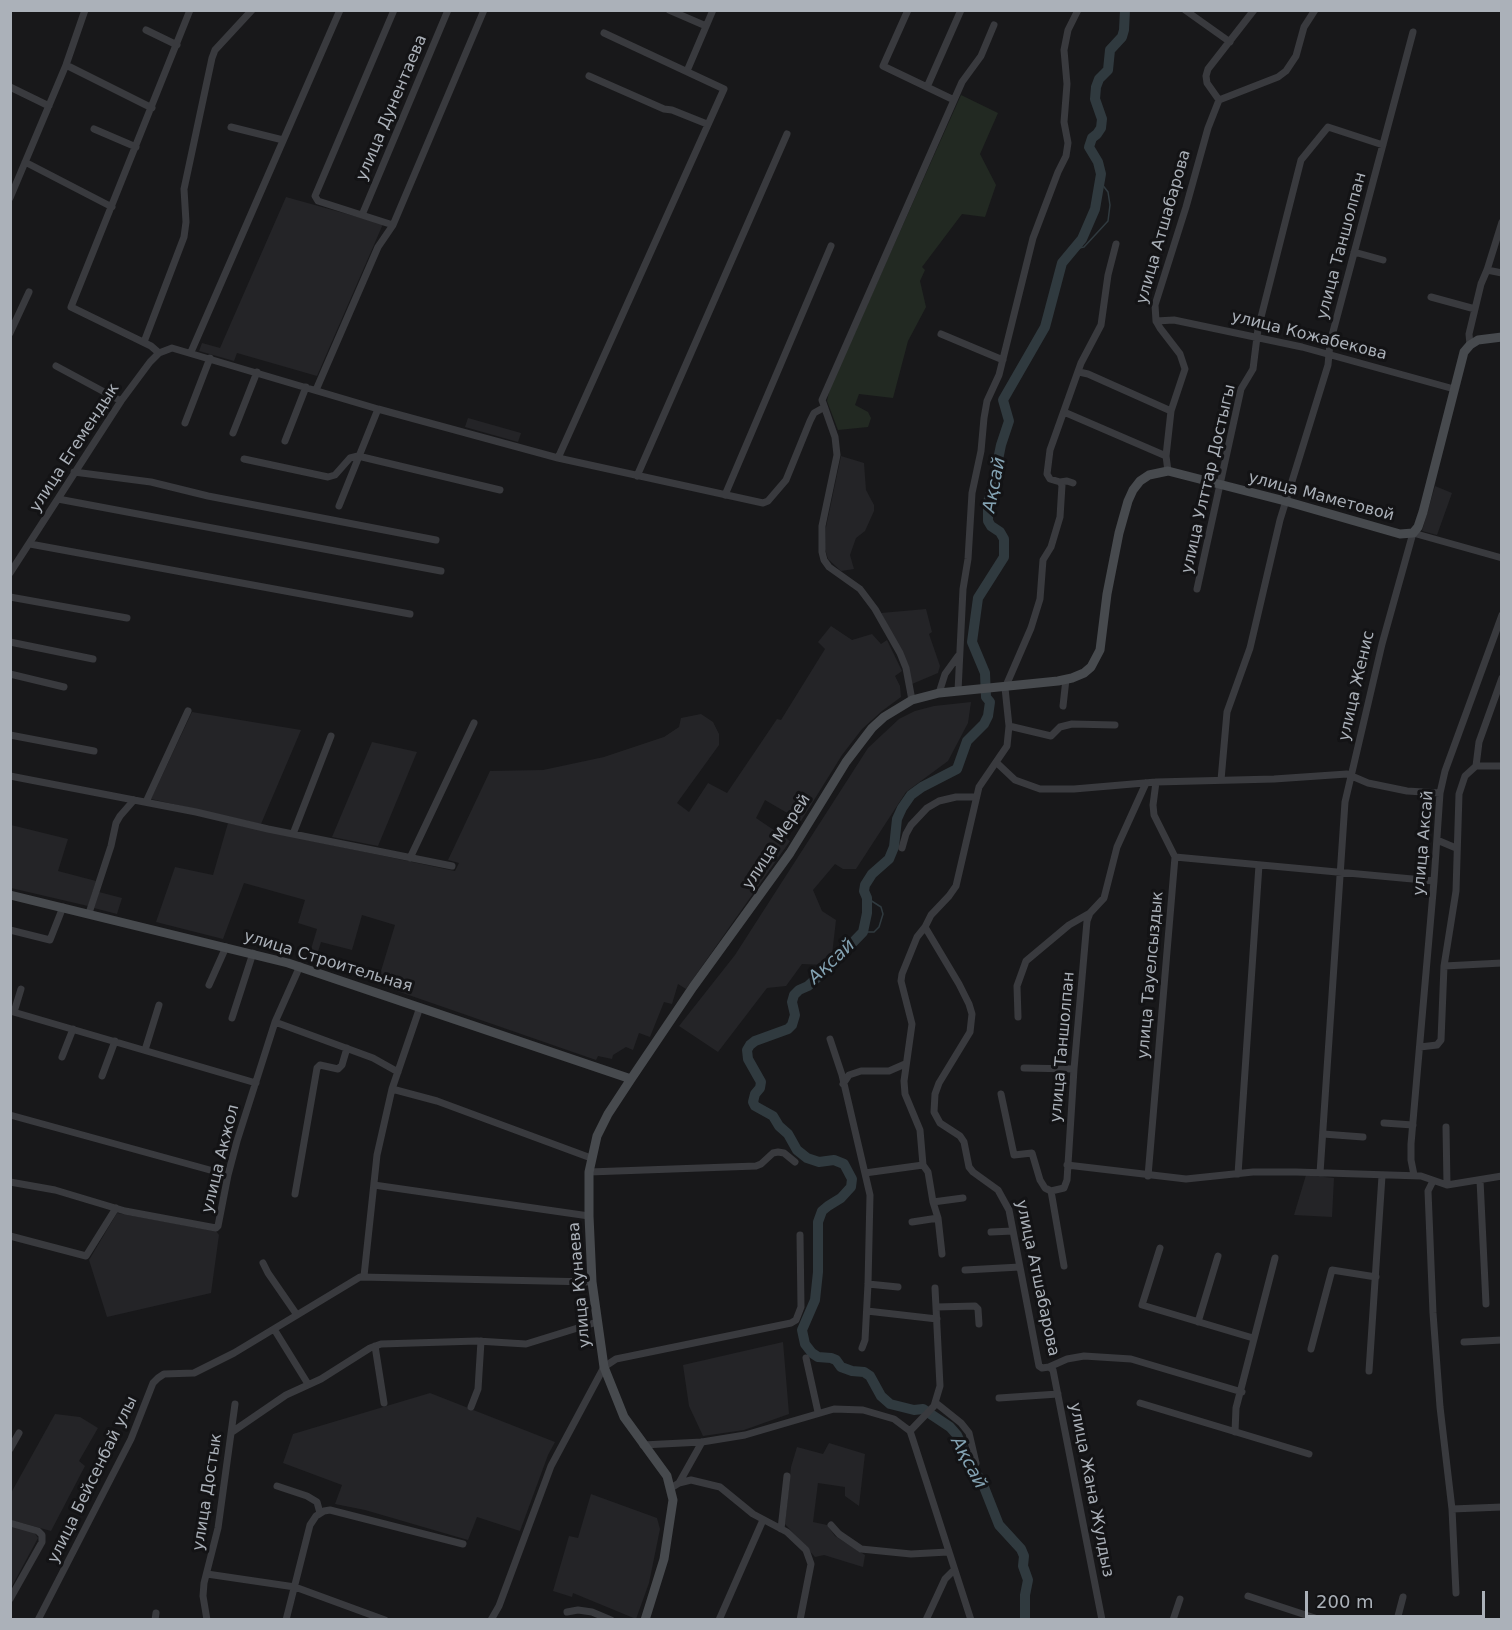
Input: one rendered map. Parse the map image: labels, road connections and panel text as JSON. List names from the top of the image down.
{
  "streets": {
    "main road": [
      "улица Маметовой",
      "улица Женис",
      "улица Мерей",
      "улица Строительная",
      "улица Кунаева"
    ],
    "street": [
      "улица Дунентаева",
      "улица Атшабарова",
      "улица Таншолпан",
      "улица Кожабекова",
      "улица Егемендык",
      "улица Улттар Достыгы",
      "улица Аксай",
      "улица Тауелсыздык",
      "улица Акжол",
      "улица Бейсенбай улы",
      "улица Жана Жулдыз",
      "улица Достык"
    ]
  },
  "crossings": [
    ["улица Атшабарова", "улица Кожабекова"],
    ["улица Атшабарова", "улица Маметовой"],
    ["улица Атшабарова", "улица Жана Жулдыз"],
    ["улица Таншолпан", "улица Кожабекова"],
    ["улица Таншолпан", "улица Улттар Достыгы"],
    ["улица Таншолпан", "улица Маметовой"],
    ["улица Кожабекова", "улица Улттар Достыгы"],
    ["улица Кожабекова", "улица Женис"],
    ["улица Улттар Достыгы", "улица Маметовой"],
    ["улица Маметовой", "улица Женис"],
    ["улица Мерей", "улица Строительная"],
    ["улица Мерей", "улица Кунаева"],
    ["улица Строительная", "улица Акжол"],
    ["улица Строительная", "улица Кунаева"]
  ],
  "water": ["Ақсай"],
  "scale_bar": "200 m"
}
